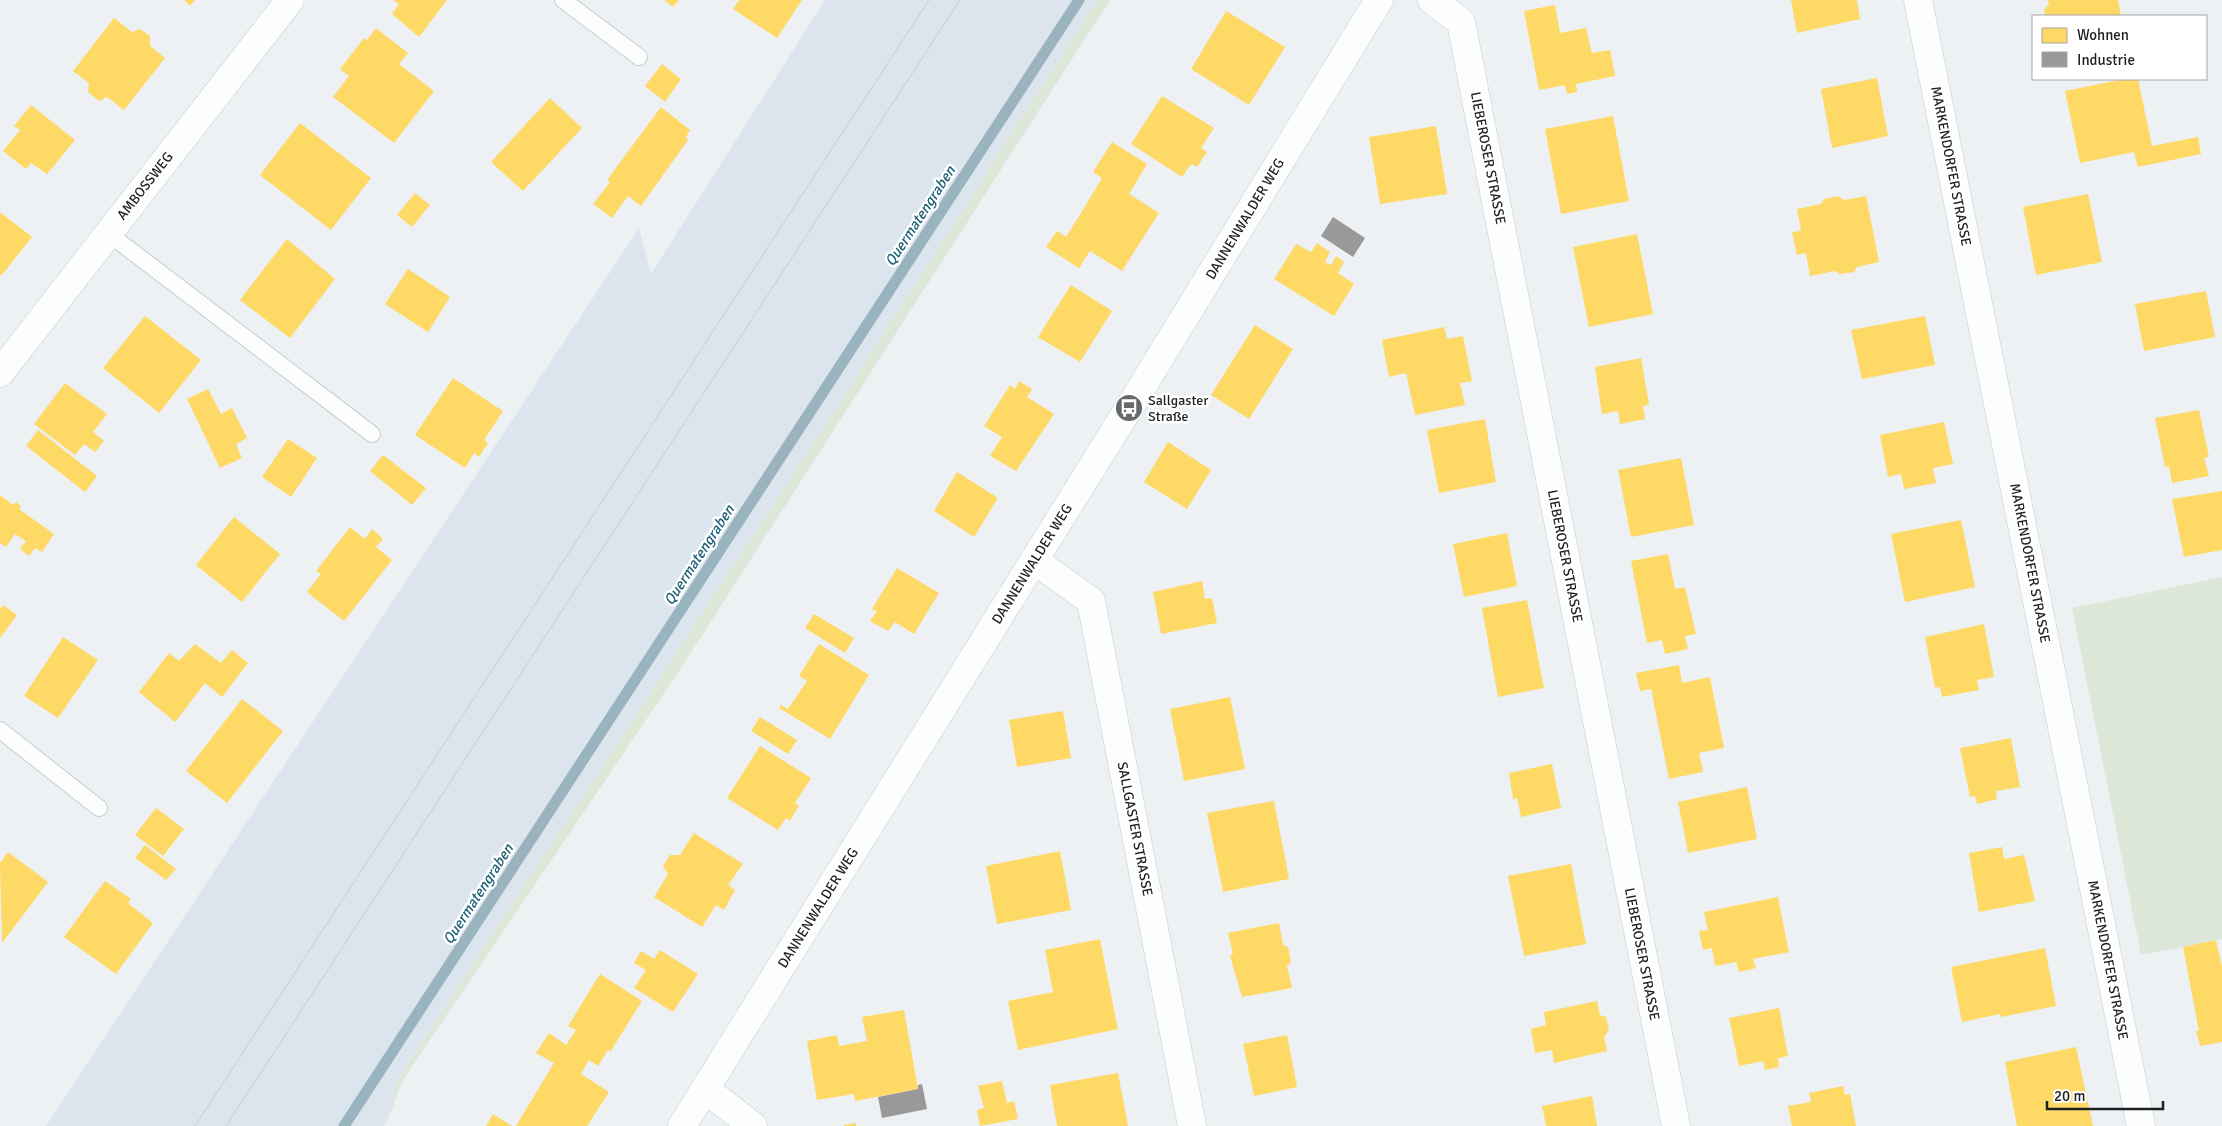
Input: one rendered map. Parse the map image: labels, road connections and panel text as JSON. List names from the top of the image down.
{
  "streets": {
    "street": [
      "LIEBEROSER STRASSE",
      "MARKENDORFER STRASSE",
      "AMBOSSWEG",
      "DANNENWALDER WEG",
      "SALLGASTER STRASSE"
    ]
  },
  "crossings": [
    ["DANNENWALDER WEG", "SALLGASTER STRASSE"]
  ],
  "water": ["Quermatengraben"],
  "places": {
    "bus stop": ["Sallgaster Straße"]
  },
  "legend": ["Wohnen", "Industrie"],
  "scale_bar": "20 m"
}
